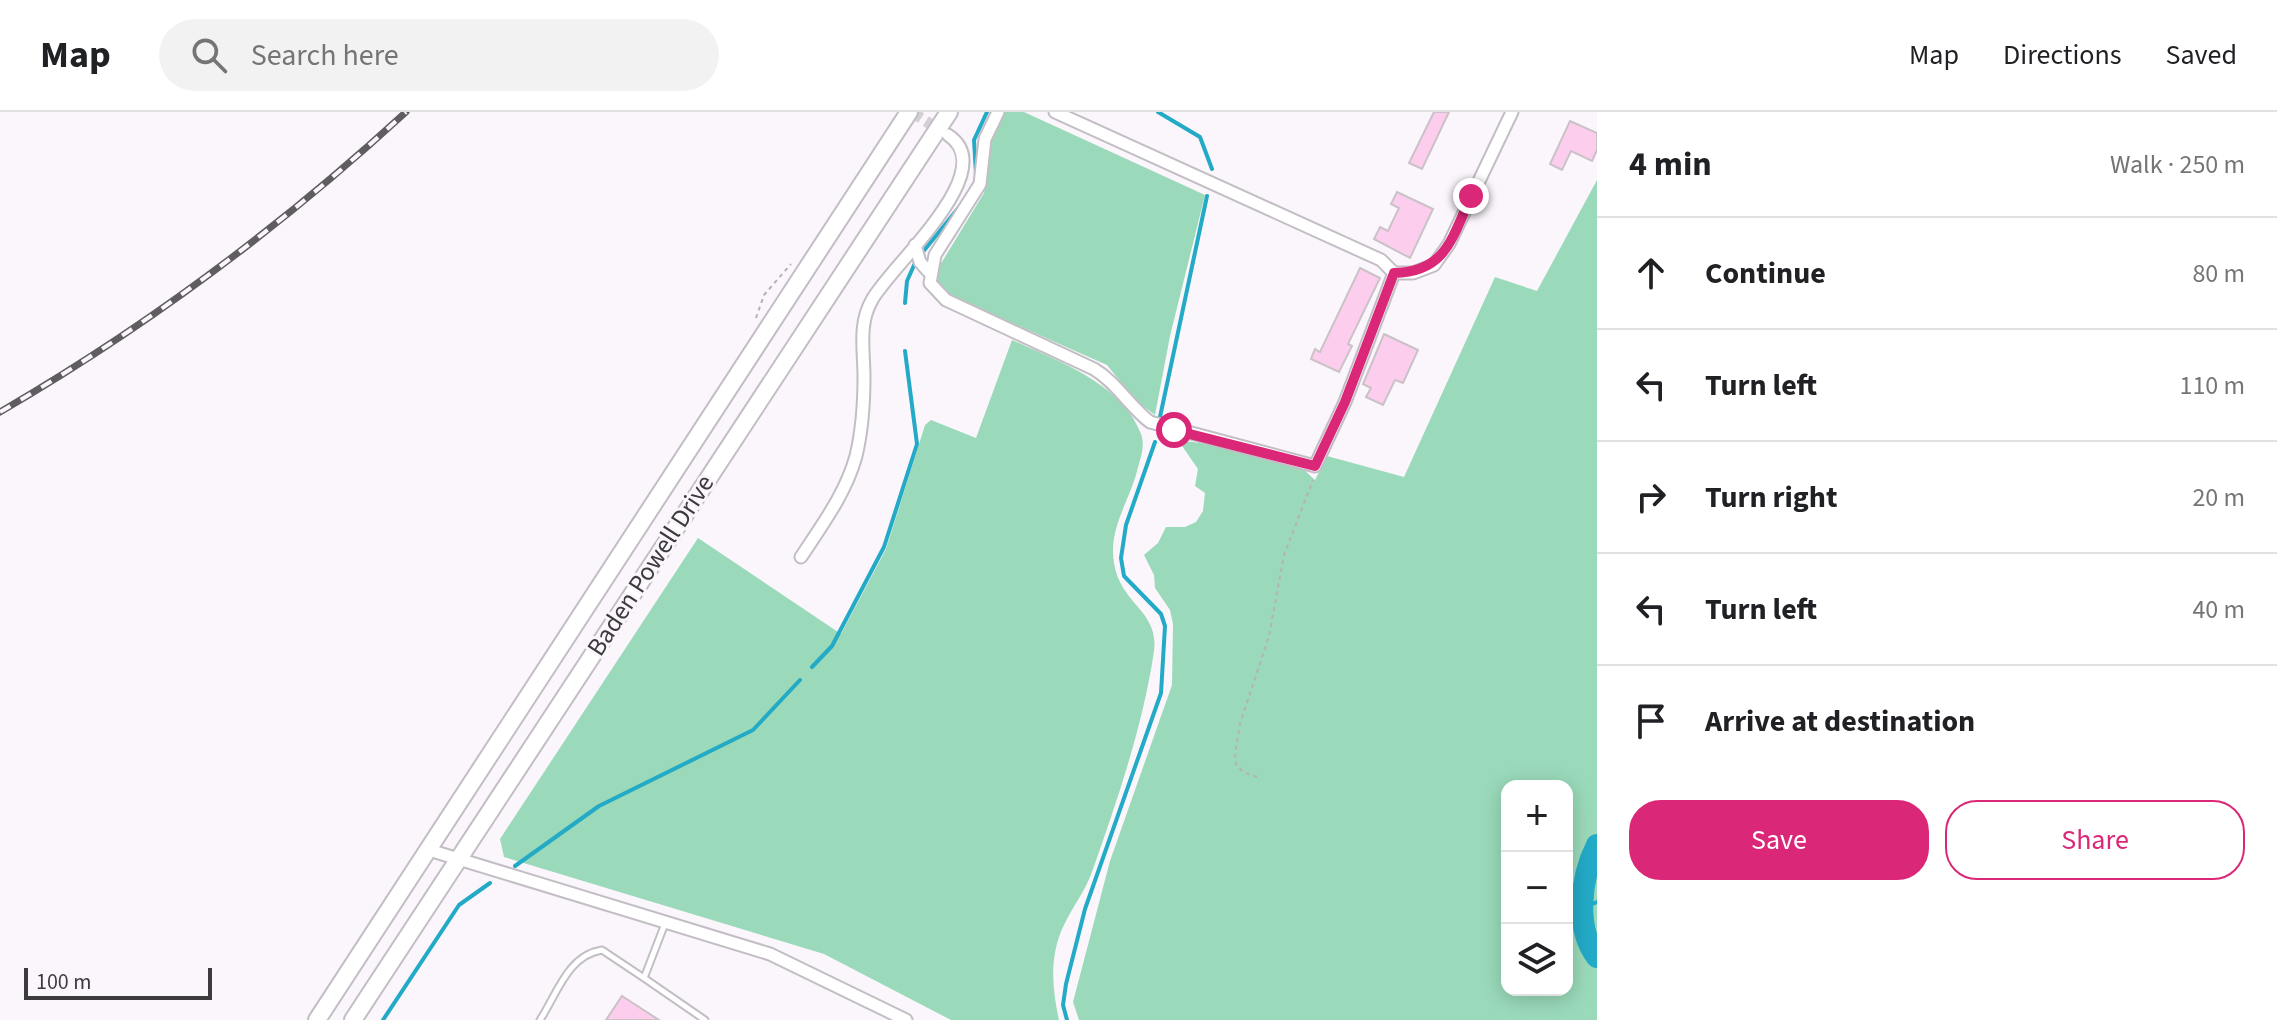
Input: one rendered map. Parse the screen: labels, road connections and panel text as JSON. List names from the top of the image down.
{
  "streets": {
    "main road": ["Baden Powell Drive"]
  },
  "scale_bar": "100 m",
  "page": {
    "header": "Map",
    "search": "Search here",
    "nav": ["Map", "Directions", "Saved"],
    "heading": ["4 min", "Walk · 250 m"],
    "list": [
      ["Continue", "80 m"],
      ["Turn left", "110 m"],
      ["Turn right", "20 m"],
      ["Turn left", "40 m"],
      "Arrive at destination"
    ],
    "buttons": ["Save", "Share"],
    "map_buttons": ["+", "−"],
    "scale": "100 m"
  }
}
